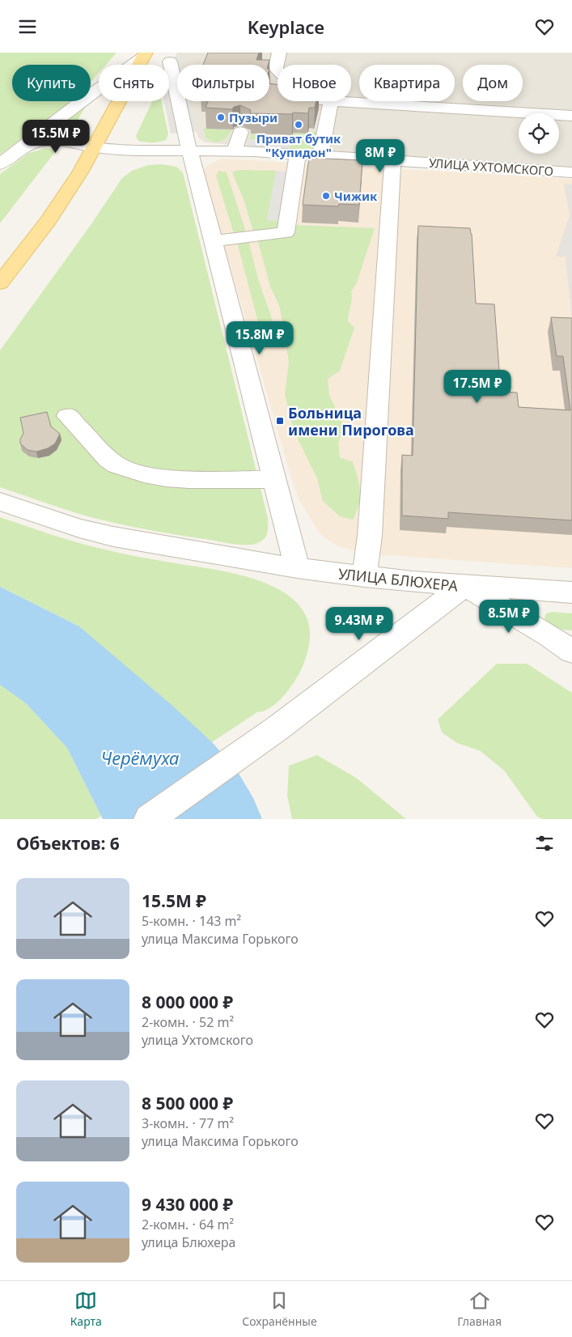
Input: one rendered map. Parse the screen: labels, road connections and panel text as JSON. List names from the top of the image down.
{
  "streets": {
    "street": ["УЛИЦА УХТОМСКОГО", "УЛИЦА БЛЮХЕРА"]
  },
  "water": ["Черёмуха"],
  "places": {
    "other": ["Пузыри", "Приват бутик \"Купидон\"", "Чижик"],
    "transit": ["Больница имени Пирогова"]
  },
  "page": {
    "header": "Keyplace",
    "chip": [
      "Купить",
      "Снять",
      "Фильтры",
      "Новое",
      "Квартира",
      "Дом"
    ],
    "price": [
      "15.5M ₽",
      "8M ₽",
      "15.8M ₽",
      "17.5M ₽",
      "8.5M ₽",
      "9.43M ₽"
    ],
    "heading": "Объектов: 6",
    "list": [
      {
        "name": "15.5M ₽",
        "note": "5-комн. · 143 m² · улица Максима Горького"
      },
      {
        "name": "8 000 000 ₽",
        "note": "2-комн. · 52 m² · улица Ухтомского"
      },
      {
        "name": "8 500 000 ₽",
        "note": "3-комн. · 77 m² · улица Максима Горького"
      },
      {
        "name": "9 430 000 ₽",
        "note": "2-комн. · 64 m² · улица Блюхера"
      }
    ],
    "tabs": ["Карта", "Сохранённые", "Главная"]
  }
}
